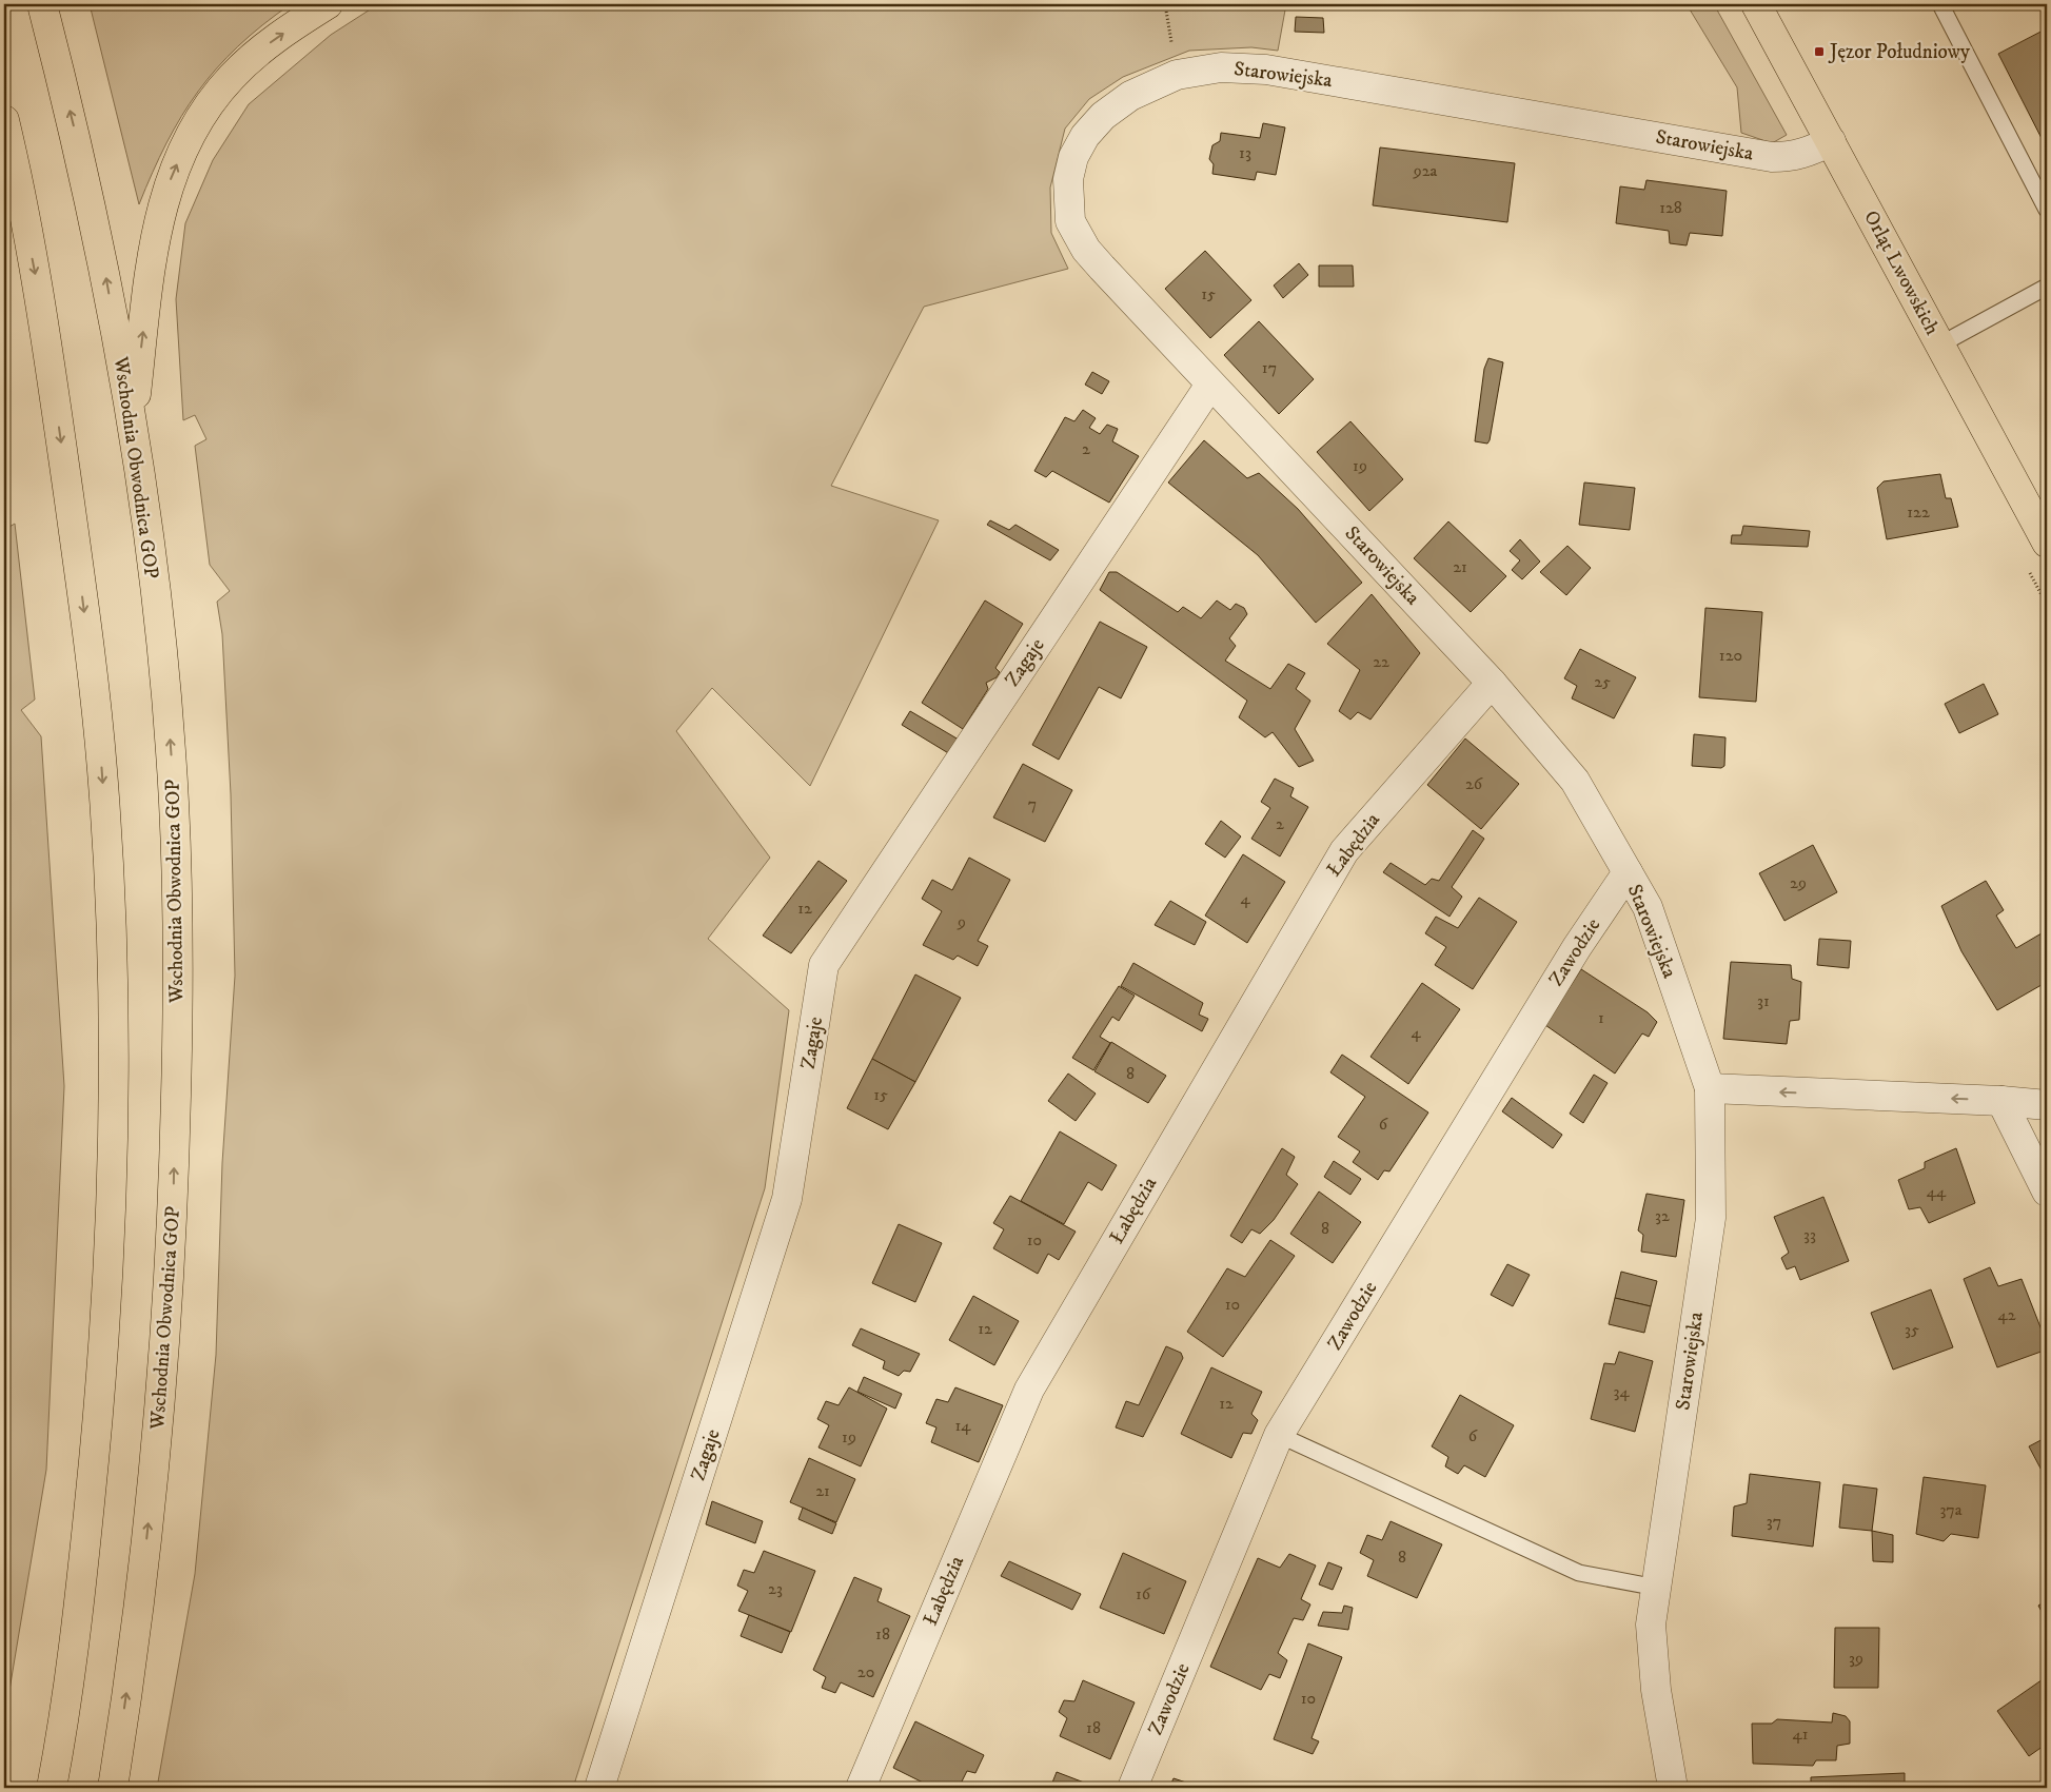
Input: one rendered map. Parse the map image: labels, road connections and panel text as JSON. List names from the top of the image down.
{
  "streets": {
    "main road": ["Orląt Lwowskich", "Wschodnia Obwodnica GOP"],
    "street": [
      "Starowiejska",
      "Zagaje",
      "Łabędzia",
      "Zawodzie"
    ]
  },
  "crossings": [
    ["Starowiejska", "Orląt Lwowskich"],
    ["Starowiejska", "Zagaje"],
    ["Starowiejska", "Łabędzia"],
    ["Starowiejska", "Zawodzie"]
  ],
  "places": {
    "transit": ["Jęzor Południowy"]
  },
  "house_numbers": [
    "13",
    "92a",
    "128",
    "15",
    "17",
    "2",
    "19",
    "122",
    "21",
    "120",
    "22",
    "25",
    "26",
    "7",
    "2",
    "29",
    "4",
    "12",
    "9",
    "31",
    "1",
    "4",
    "8",
    "15",
    "6",
    "44",
    "32",
    "8",
    "33",
    "10",
    "10",
    "42",
    "12",
    "35",
    "34",
    "12",
    "14",
    "6",
    "19",
    "21",
    "37a",
    "37",
    "8",
    "23",
    "16",
    "18",
    "39",
    "20",
    "10",
    "18",
    "41"
  ]
}
